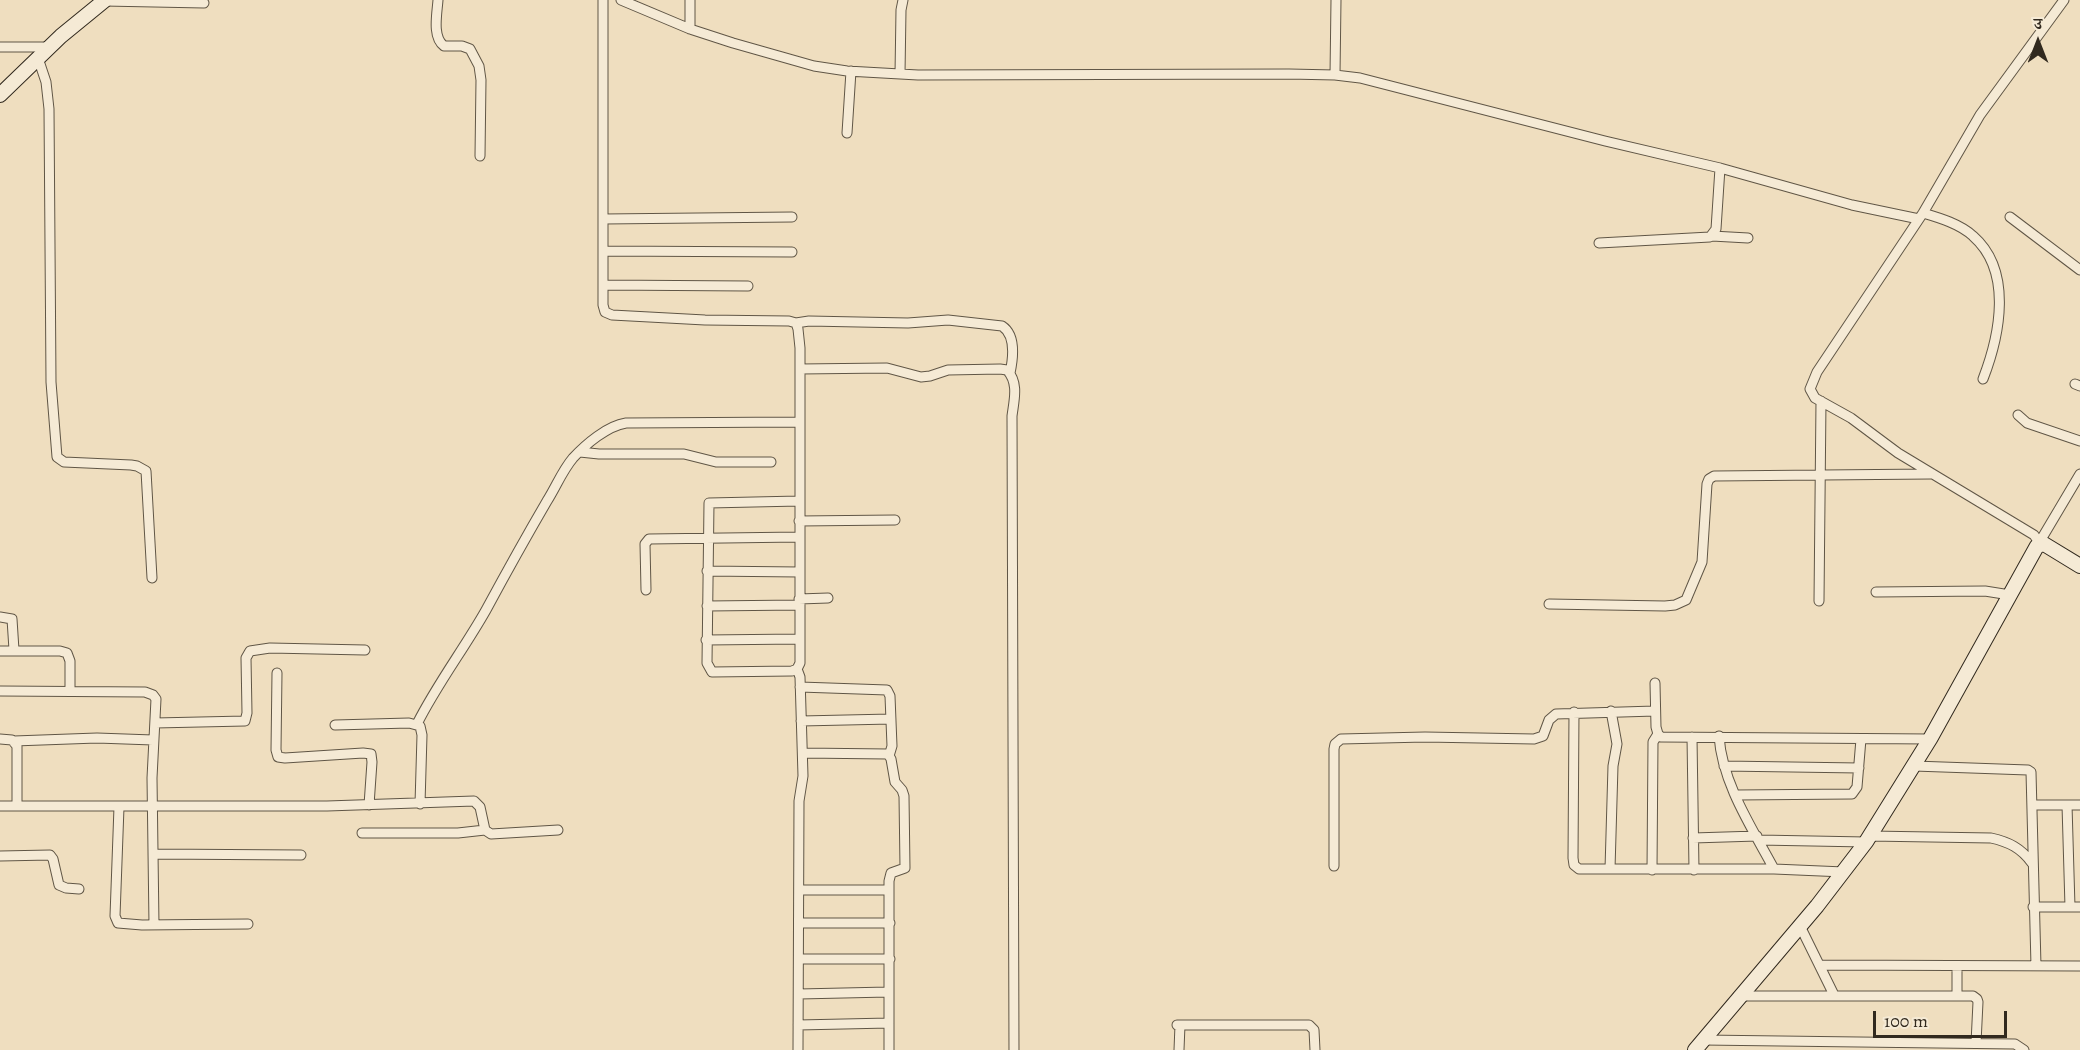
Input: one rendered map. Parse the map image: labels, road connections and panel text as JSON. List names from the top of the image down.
{
  "scale_bar": "100 m",
  "north": "top"
}
